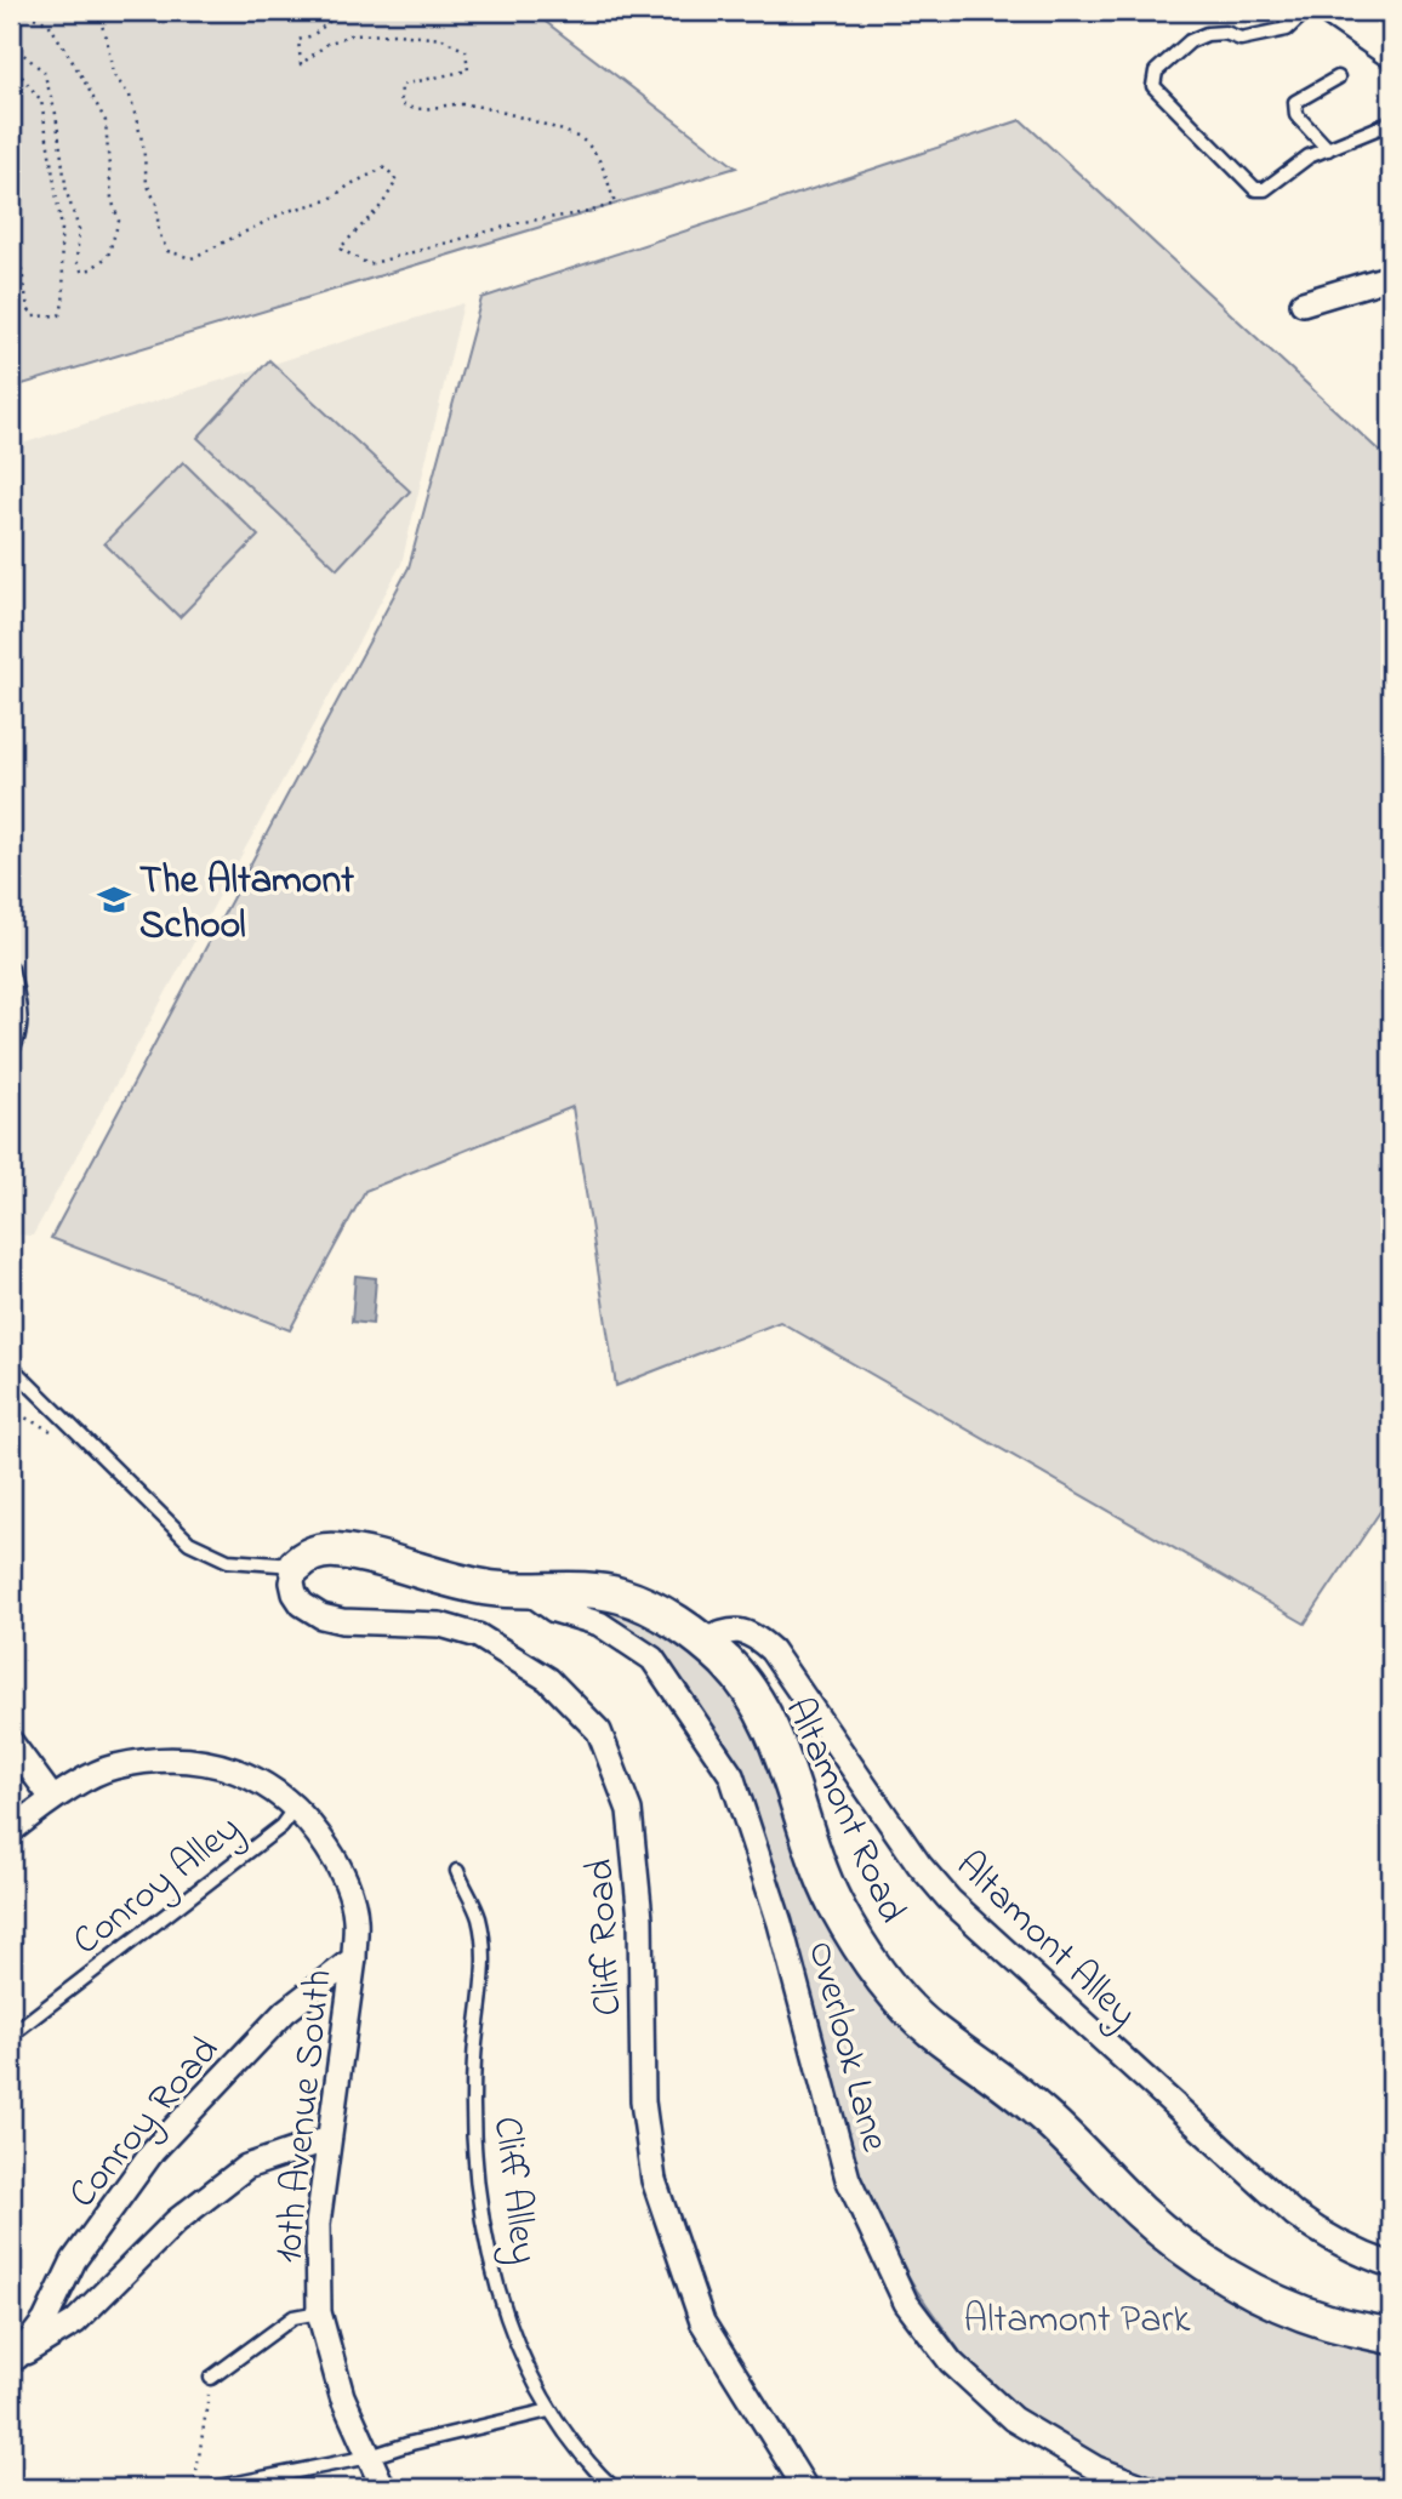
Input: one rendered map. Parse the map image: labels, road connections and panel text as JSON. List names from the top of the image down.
{
  "streets": {
    "street": [
      "Altamont Road",
      "Cliff Road",
      "Altamont Alley",
      "Overlook Lane",
      "10th Avenue South",
      "Conroy Road"
    ],
    "lane": ["Conroy Alley", "Cliff Alley"]
  },
  "crossings": [
    ["Altamont Road", "Cliff Road"],
    ["Altamont Road", "Altamont Alley"],
    ["Altamont Road", "Overlook Lane"],
    ["Conroy Alley", "10th Avenue South"],
    ["10th Avenue South", "Conroy Road"]
  ],
  "parks": ["Altamont Park"],
  "places": {
    "school or university": ["The Altamont School"]
  }
}
